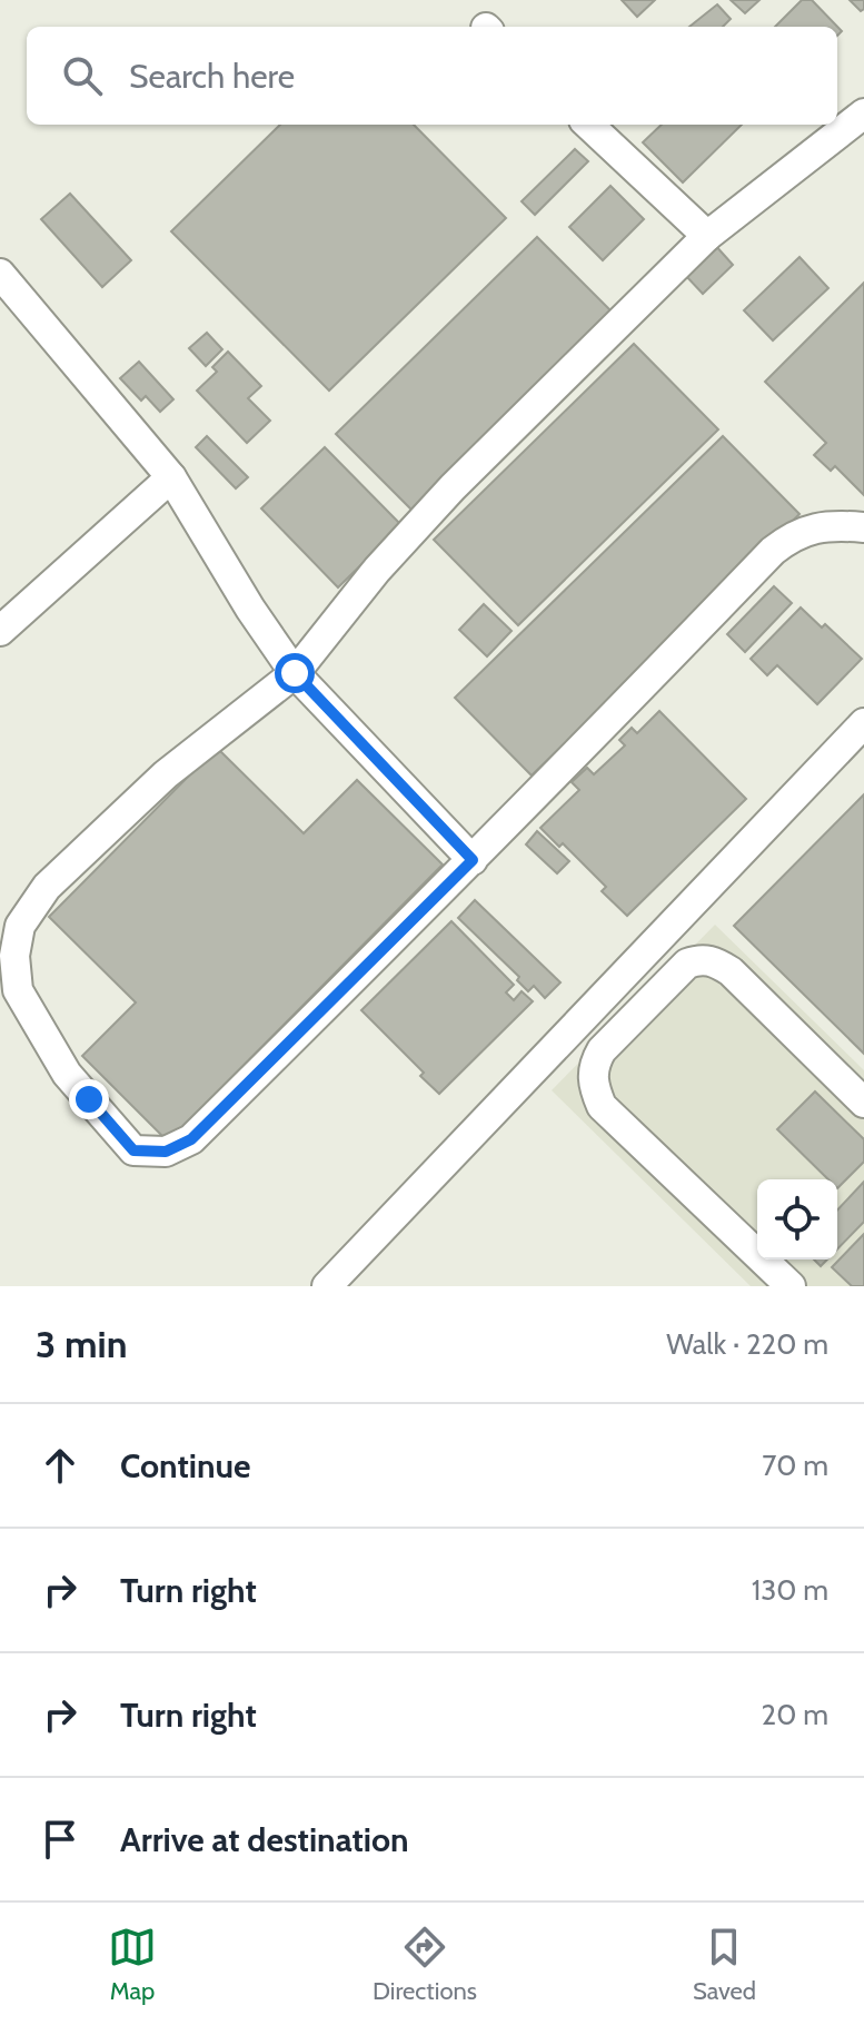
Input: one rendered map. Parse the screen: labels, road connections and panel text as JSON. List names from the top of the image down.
{
  "page": {
    "search": "Search here",
    "heading": ["3 min", "Walk · 220 m"],
    "list": [
      ["Continue", "70 m"],
      ["Turn right", "130 m"],
      ["Turn right", "20 m"],
      "Arrive at destination"
    ],
    "nav": ["Map", "Directions", "Saved"]
  }
}
